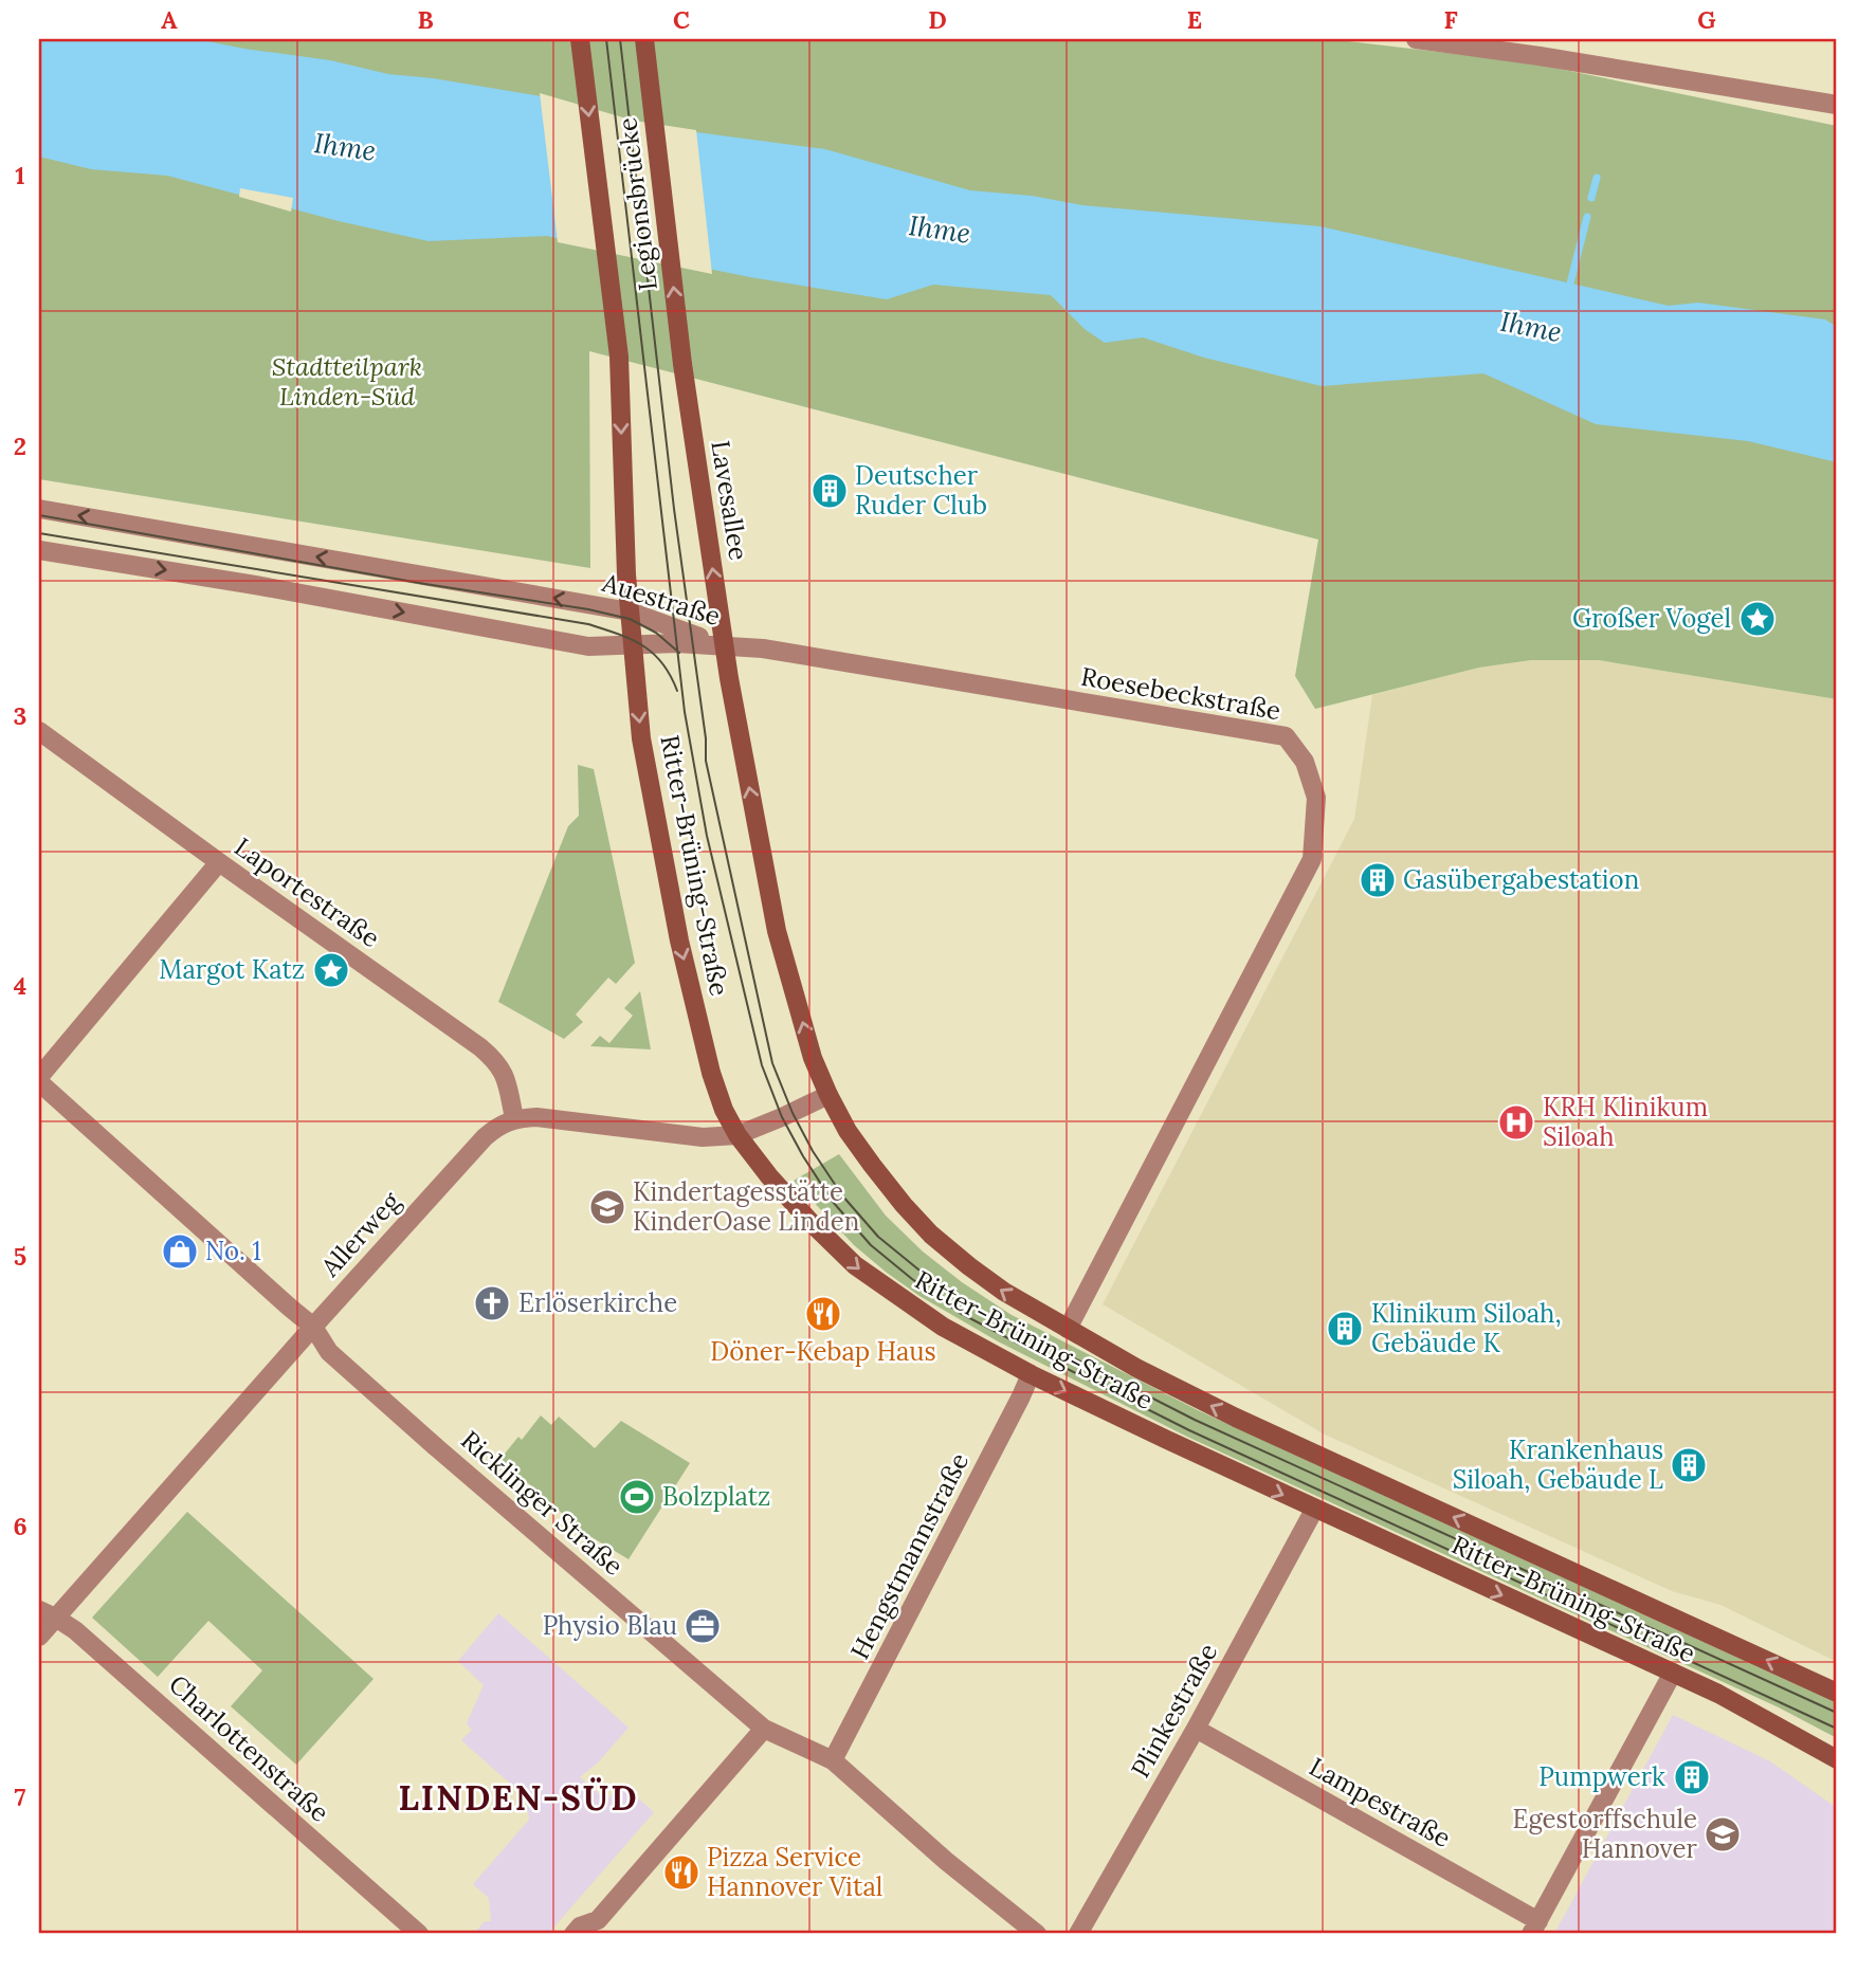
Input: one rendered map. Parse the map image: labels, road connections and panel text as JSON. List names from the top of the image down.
{
  "streets": {
    "main road": ["Legionsbrücke", "Lavesallee", "Ritter-Brüning-Straße"],
    "street": [
      "Auestraße",
      "Roesebeckstraße",
      "Laportestraße",
      "Allerweg",
      "Ricklinger Straße",
      "Hengstmannstraße",
      "Plinkestraße",
      "Charlottenstraße",
      "Lampestraße"
    ]
  },
  "crossings": [
    ["Legionsbrücke", "Lavesallee"],
    ["Legionsbrücke", "Auestraße"],
    ["Legionsbrücke", "Ritter-Brüning-Straße"],
    ["Lavesallee", "Auestraße"],
    ["Lavesallee", "Roesebeckstraße"],
    ["Lavesallee", "Ritter-Brüning-Straße"],
    ["Auestraße", "Roesebeckstraße"],
    ["Auestraße", "Ritter-Brüning-Straße"],
    ["Roesebeckstraße", "Ritter-Brüning-Straße"],
    ["Ritter-Brüning-Straße", "Hengstmannstraße"],
    ["Ritter-Brüning-Straße", "Plinkestraße"],
    ["Laportestraße", "Allerweg"],
    ["Allerweg", "Ricklinger Straße"],
    ["Allerweg", "Charlottenstraße"],
    ["Ricklinger Straße", "Hengstmannstraße"],
    ["Plinkestraße", "Lampestraße"]
  ],
  "one_way": ["Lavesallee"],
  "districts": ["LINDEN-SÜD"],
  "water": ["Ihme"],
  "parks": ["Stadtteilpark Linden-Süd"],
  "places": {
    "building": [
      "Deutscher Ruder Club",
      "Gasübergabestation",
      "Klinikum Siloah, Gebäude K",
      "Krankenhaus Siloah, Gebäude L",
      "Pumpwerk"
    ],
    "place": ["Großer Vogel", "Margot Katz"],
    "hospital": ["KRH Klinikum Siloah"],
    "school or university": ["Kindertagesstätte KinderOase Linden", "Egestorffschule Hannover"],
    "shop": ["No. 1"],
    "church": ["Erlöserkirche"],
    "restaurant": ["Döner-Kebap Haus", "Pizza Service Hannover Vital"],
    "sports": ["Bolzplatz"],
    "office": ["Physio Blau"]
  },
  "grid": {
    "columns": [
      "A",
      "B",
      "C",
      "D",
      "E",
      "F",
      "G"
    ],
    "rows": [
      "1",
      "2",
      "3",
      "4",
      "5",
      "6",
      "7"
    ]
  }
}
